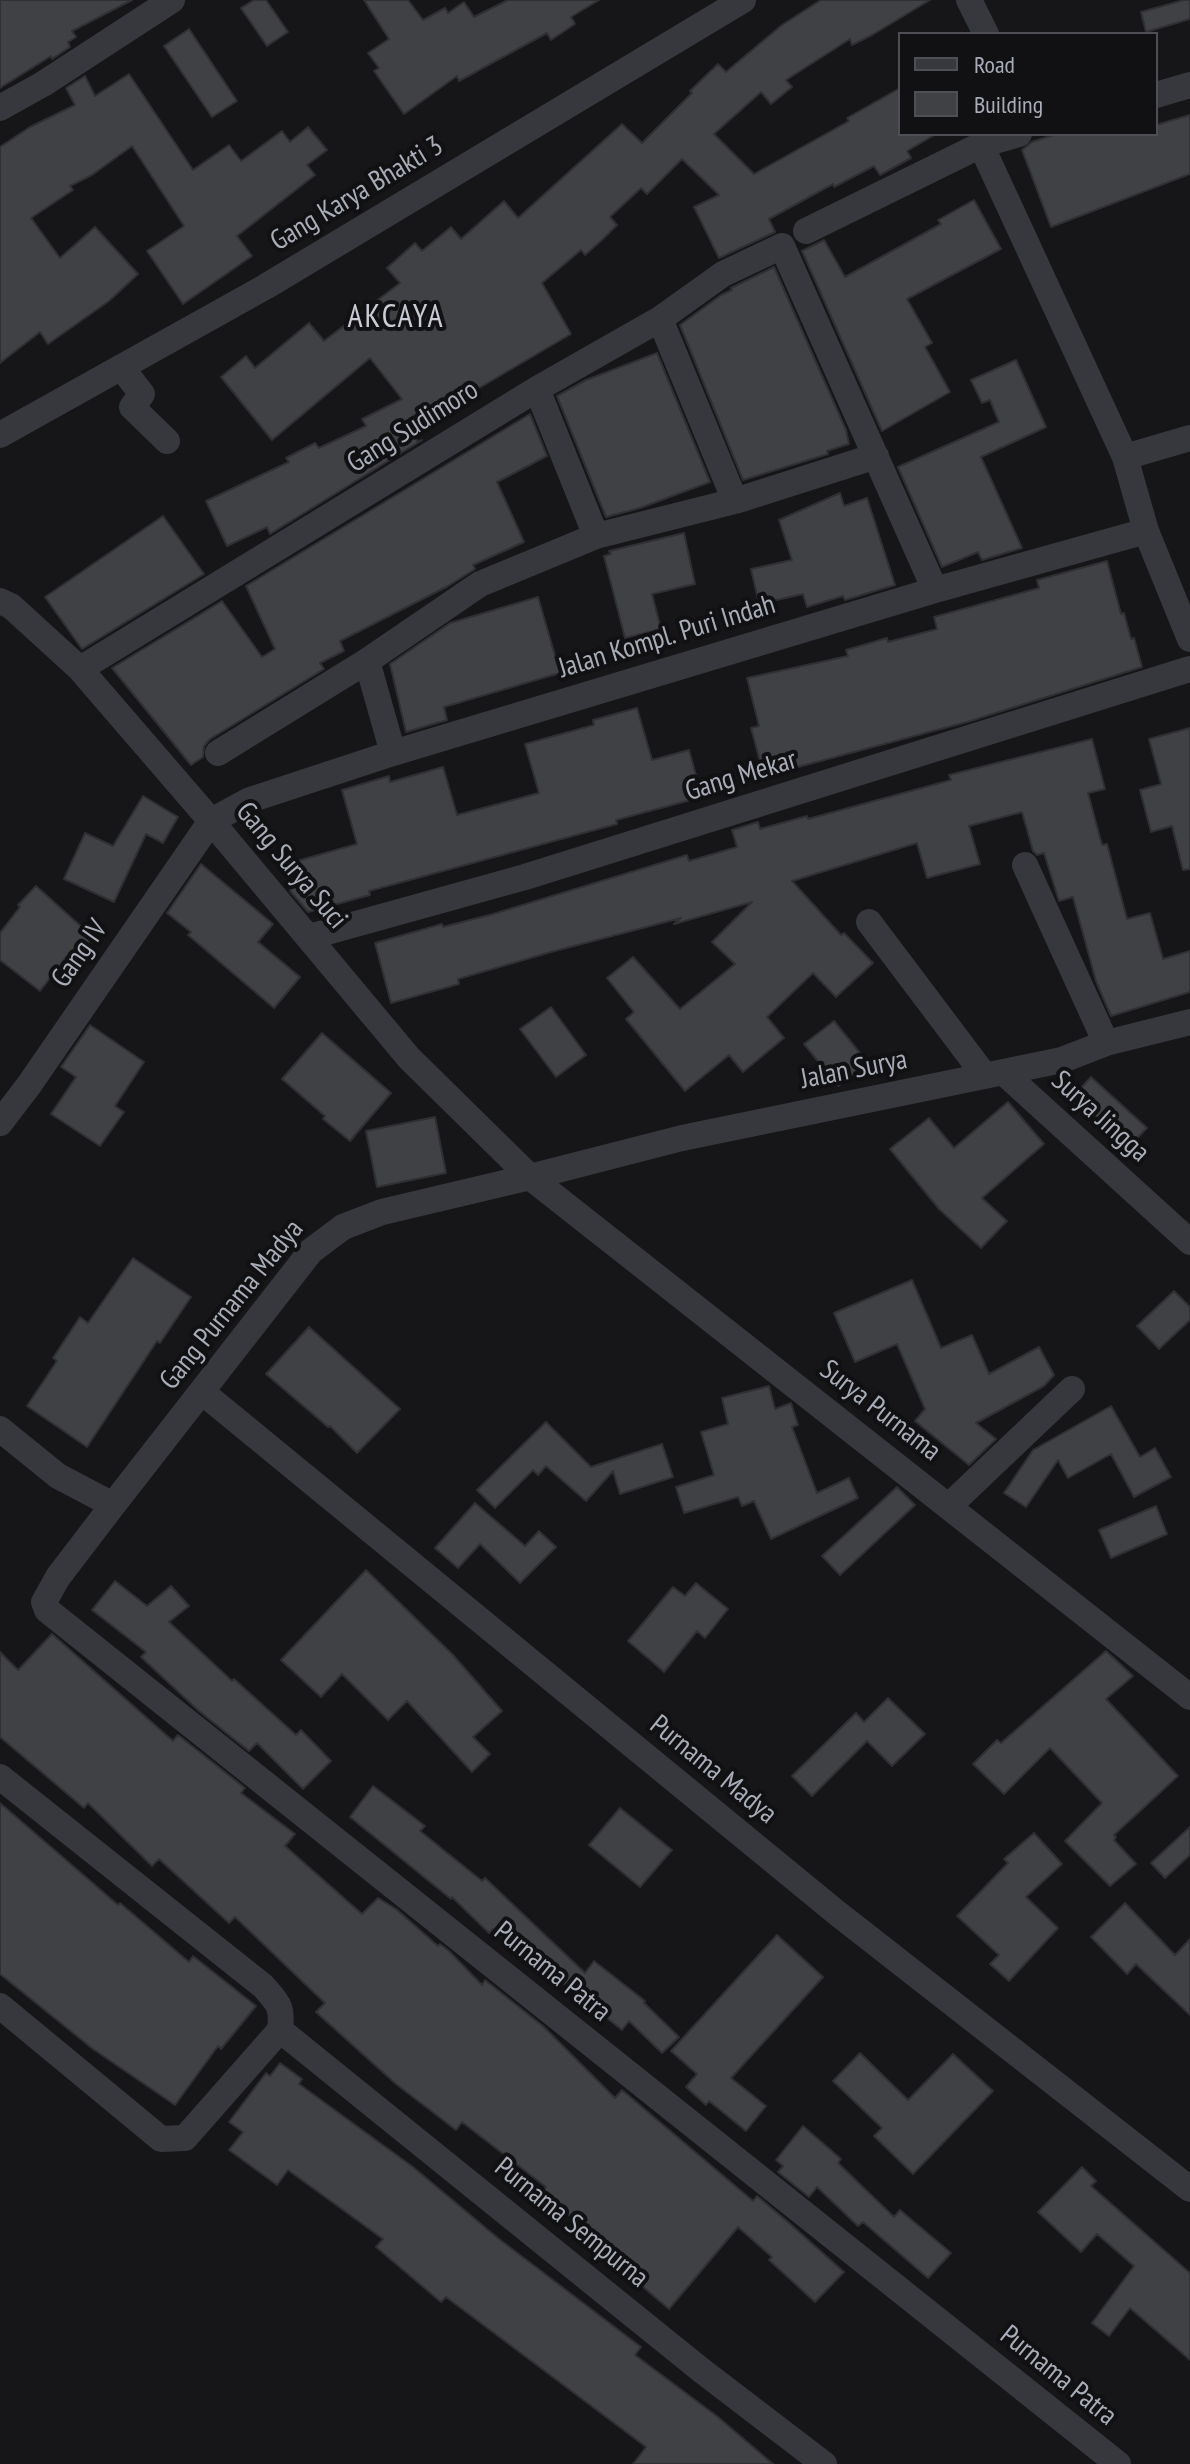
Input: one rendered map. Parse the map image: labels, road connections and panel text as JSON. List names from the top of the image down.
{
  "streets": {
    "street": [
      "Gang Karya Bhakti 3",
      "Gang Sudimoro",
      "Jalan Kompl. Puri Indah",
      "Gang Mekar",
      "Gang Surya Suci",
      "Gang IV",
      "Jalan Surya",
      "Surya Jingga",
      "Gang Purnama Madya",
      "Surya Purnama",
      "Purnama Madya",
      "Purnama Patra",
      "Purnama Sempurna"
    ]
  },
  "crossings": [
    ["Gang Sudimoro", "Gang Surya Suci"],
    ["Jalan Kompl. Puri Indah", "Gang Surya Suci"],
    ["Jalan Kompl. Puri Indah", "Gang IV"],
    ["Gang Mekar", "Gang Surya Suci"],
    ["Gang Surya Suci", "Gang IV"],
    ["Gang Surya Suci", "Jalan Surya"],
    ["Gang Surya Suci", "Gang Purnama Madya"],
    ["Gang Surya Suci", "Surya Purnama"],
    ["Jalan Surya", "Surya Jingga"],
    ["Jalan Surya", "Gang Purnama Madya"],
    ["Jalan Surya", "Surya Purnama"],
    ["Gang Purnama Madya", "Surya Purnama"],
    ["Gang Purnama Madya", "Purnama Madya"],
    ["Gang Purnama Madya", "Purnama Patra"]
  ],
  "districts": ["AKCAYA"],
  "legend": ["Road", "Building"]
}
